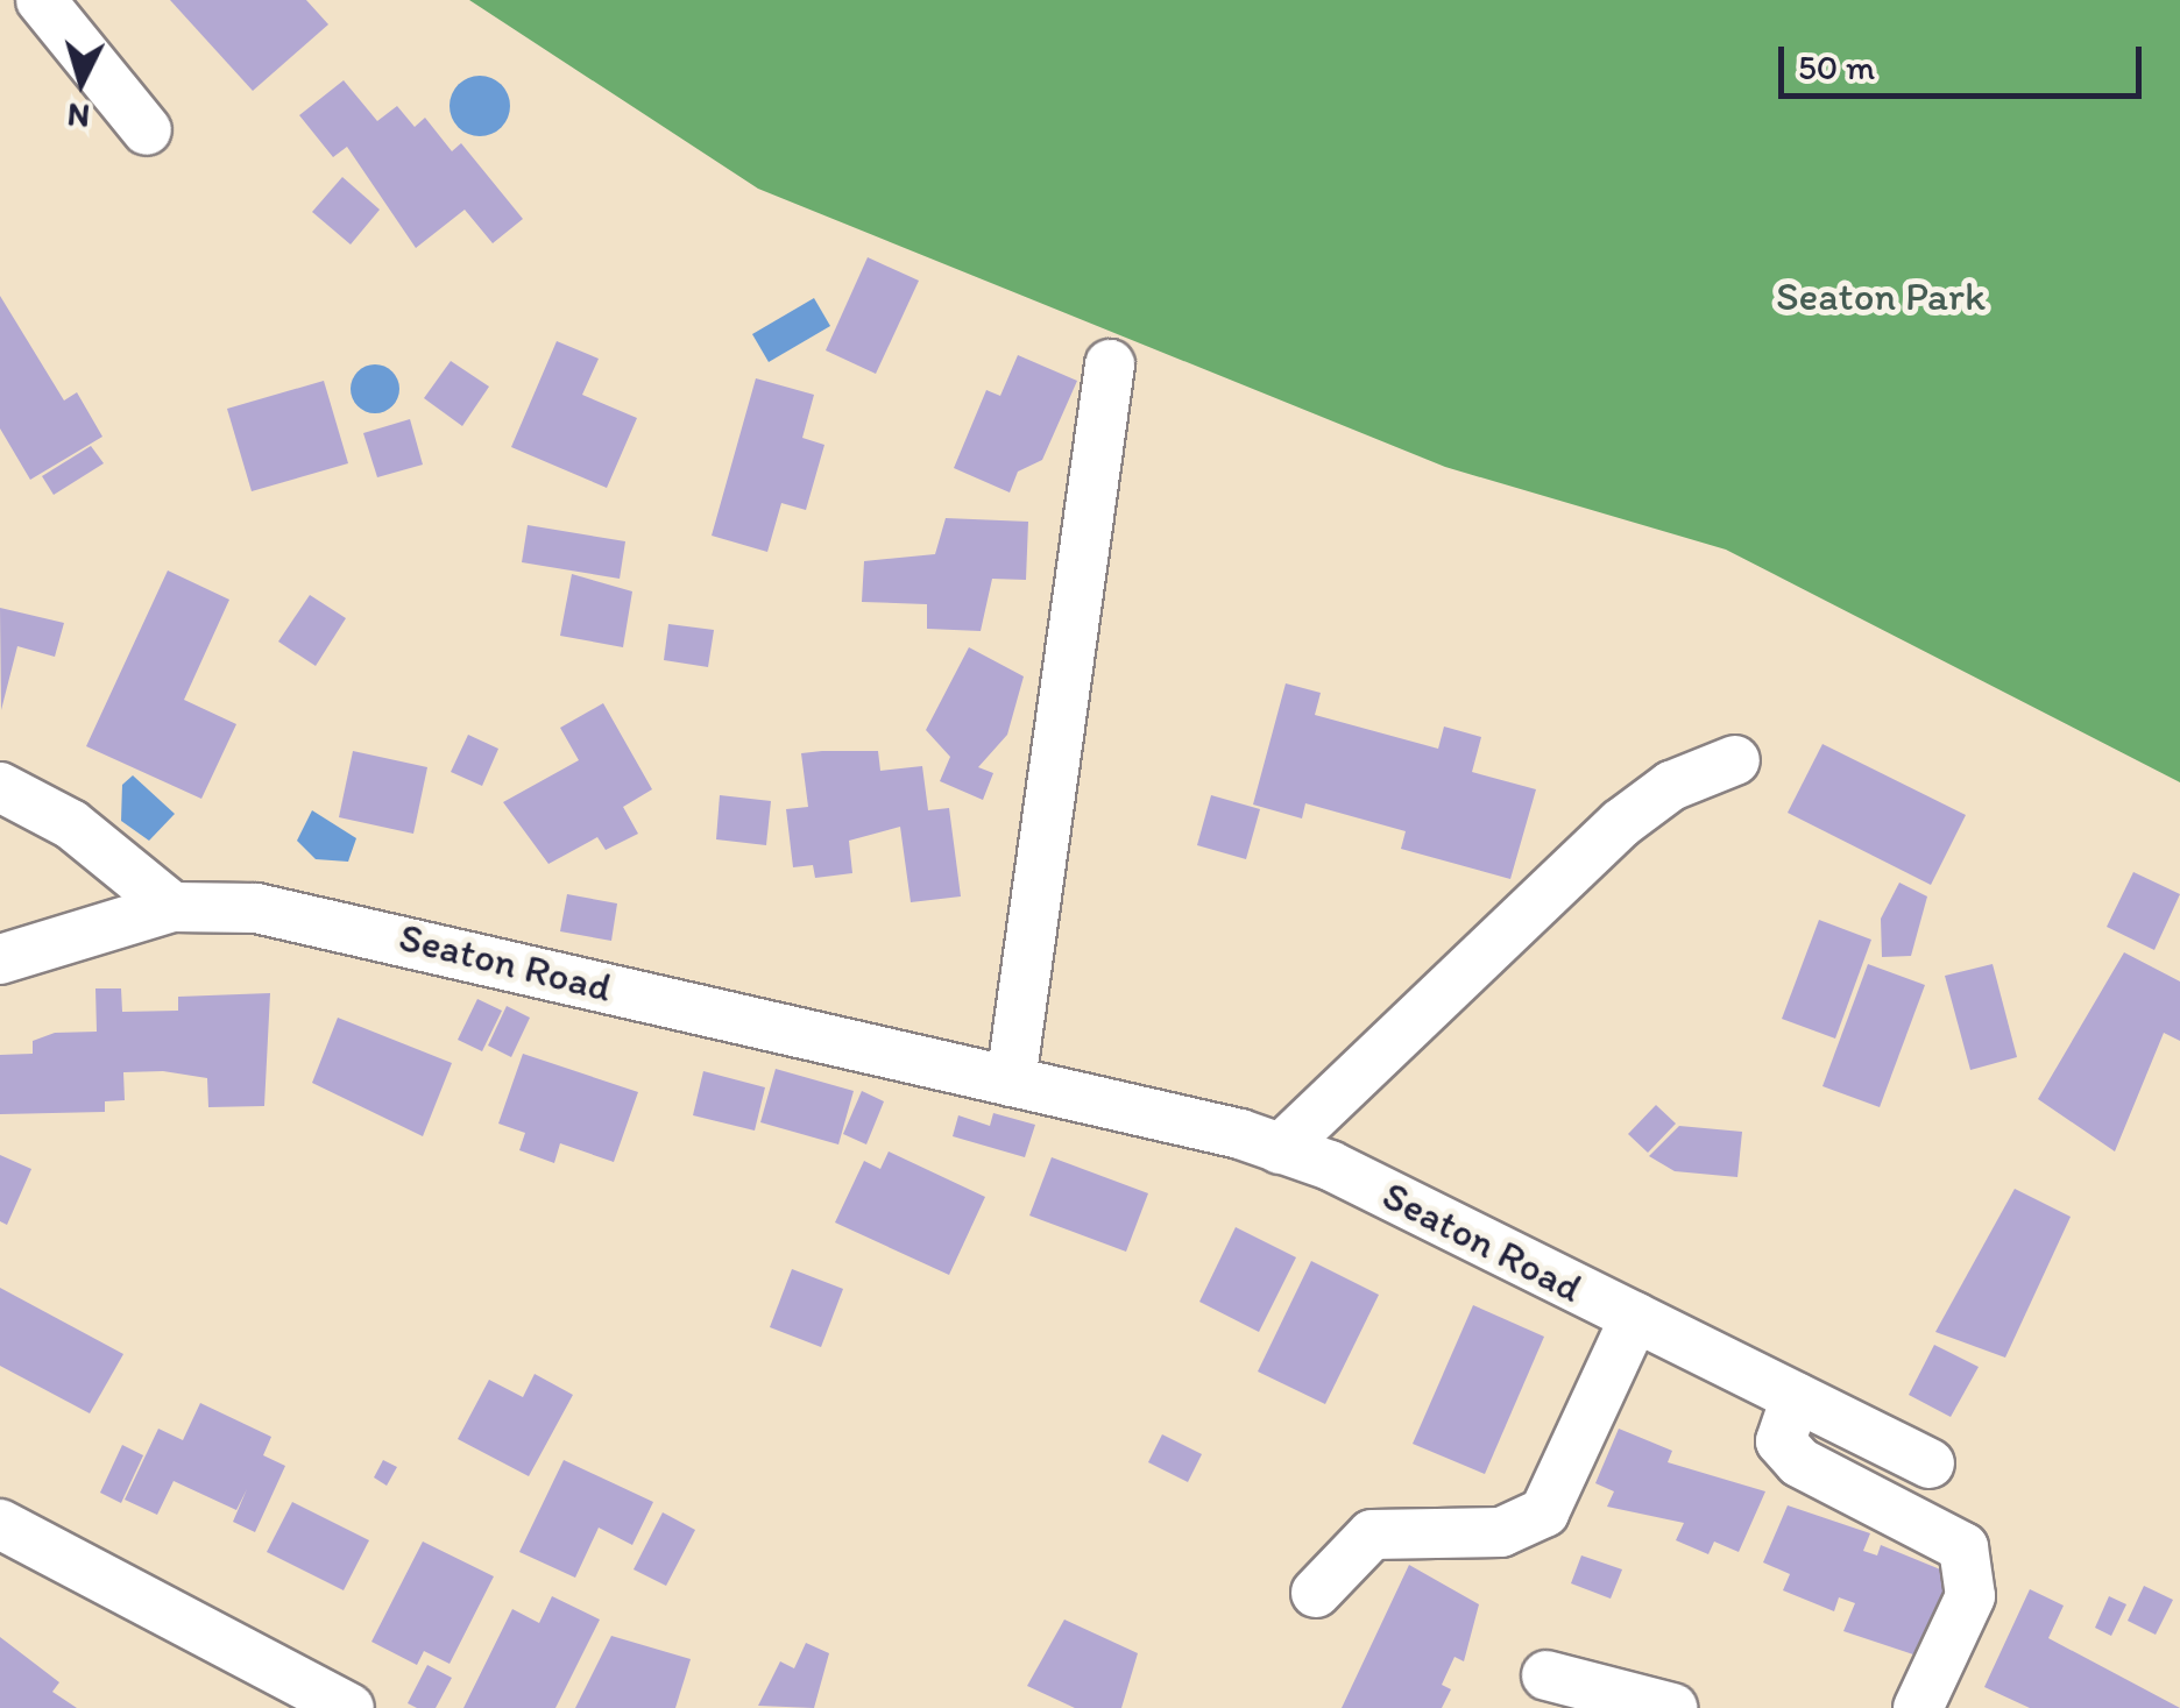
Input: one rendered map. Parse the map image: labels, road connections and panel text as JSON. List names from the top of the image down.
{
  "streets": {
    "street": ["Seaton Road"]
  },
  "parks": ["Seaton Park"],
  "scale_bar": "50 m",
  "north": "bottom"
}
